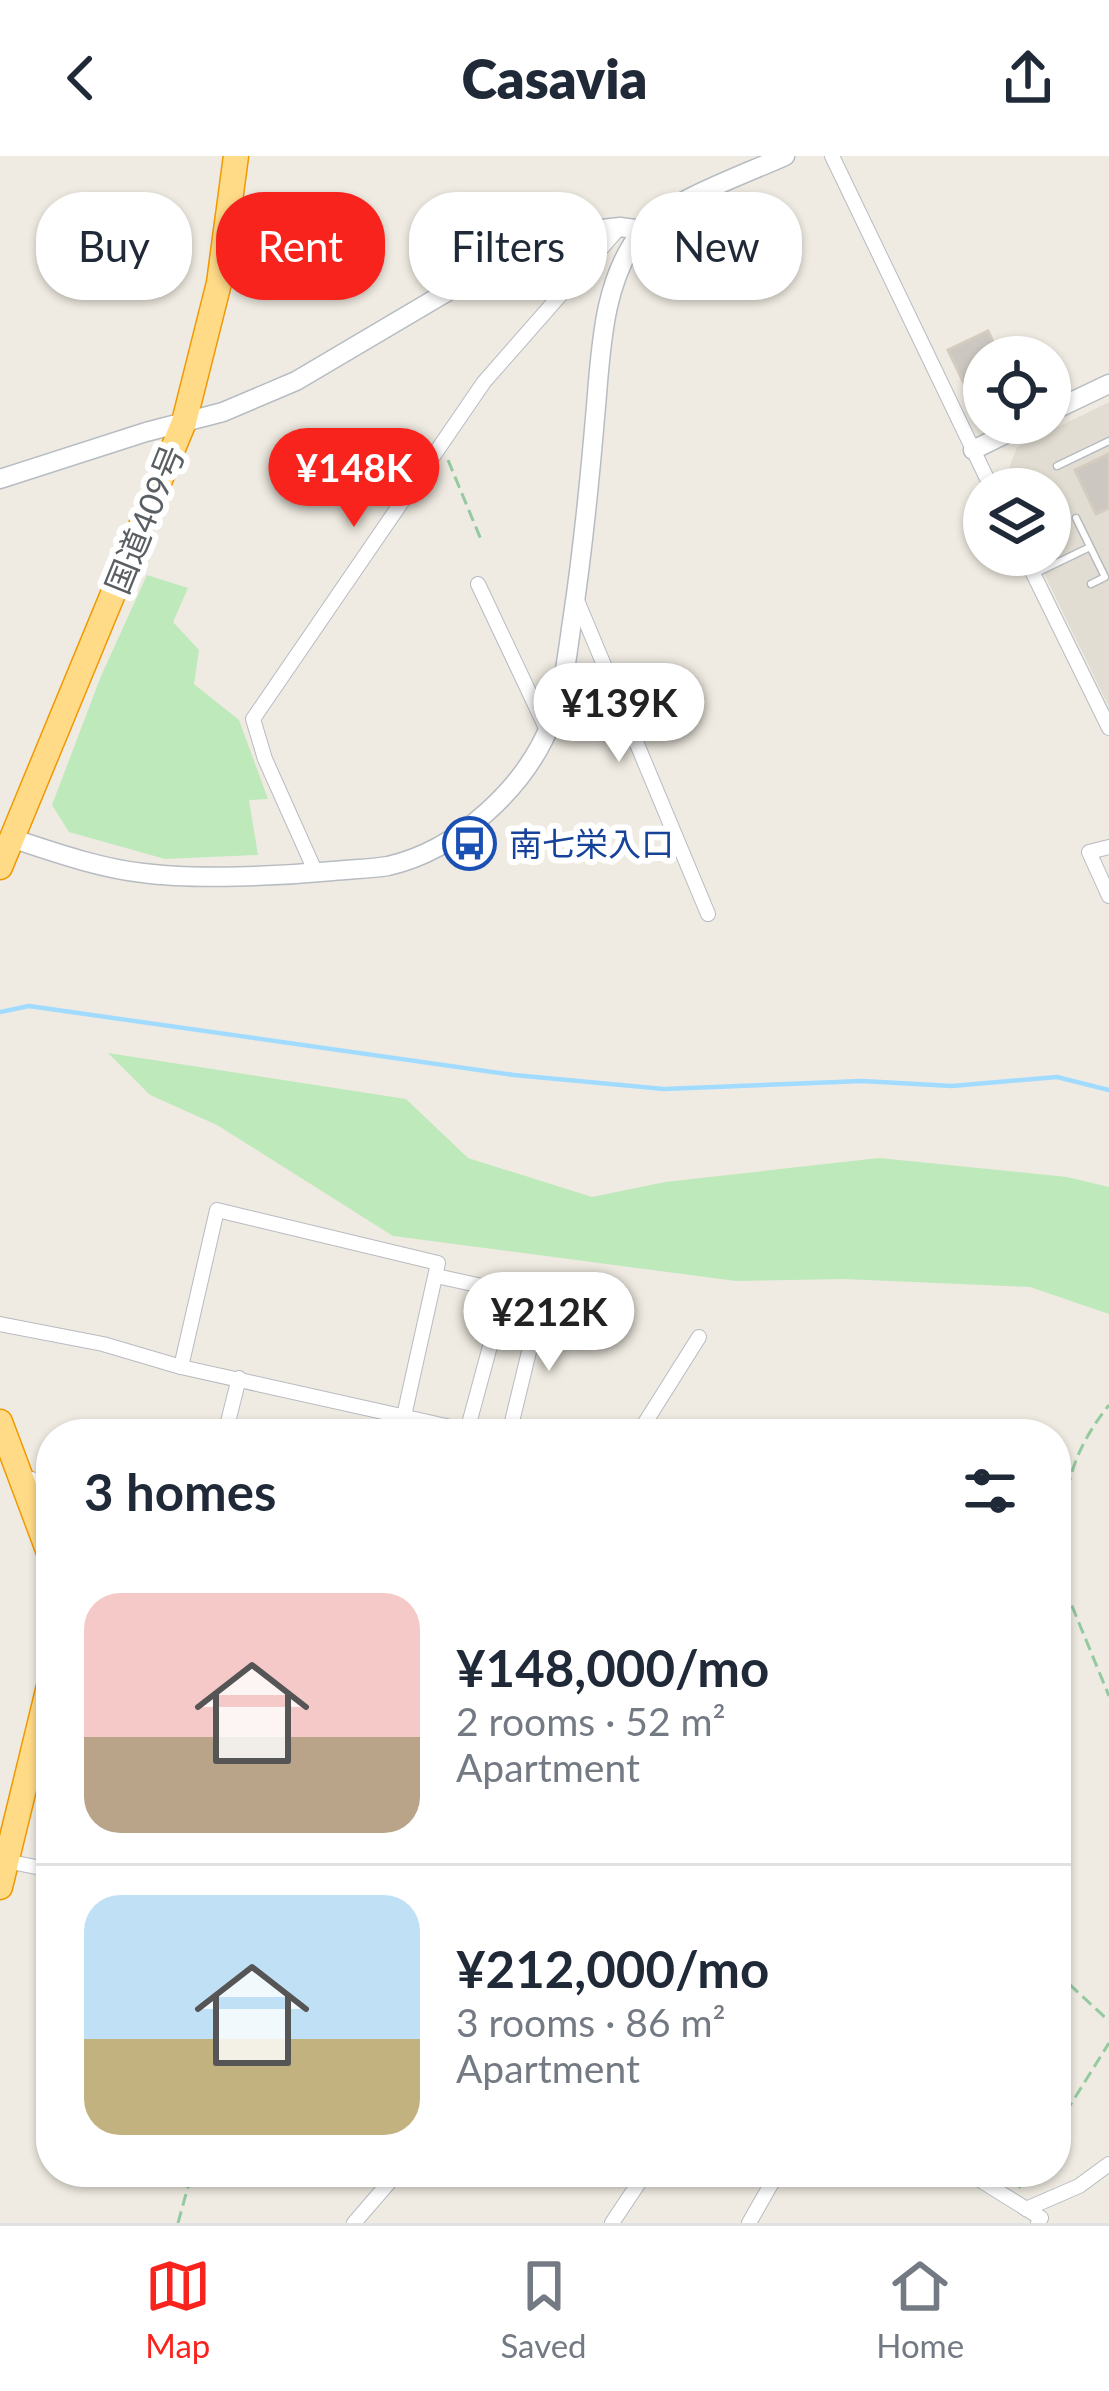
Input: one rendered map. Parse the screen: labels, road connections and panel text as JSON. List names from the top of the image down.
{
  "streets": {
    "highway": ["国道409号"]
  },
  "places": {
    "bus stop": ["南七栄入口"]
  },
  "page": {
    "header": "Casavia",
    "chip": [
      "Buy",
      "Rent",
      "Filters",
      "New"
    ],
    "price": ["¥148K", "¥139K", "¥212K"],
    "heading": "3 homes",
    "list": [
      {
        "name": "¥148,000/mo",
        "note": "2 rooms · 52 m² · Apartment"
      },
      {
        "name": "¥212,000/mo",
        "note": "3 rooms · 86 m² · Apartment"
      }
    ],
    "tabs": ["Map", "Saved", "Home"]
  }
}
